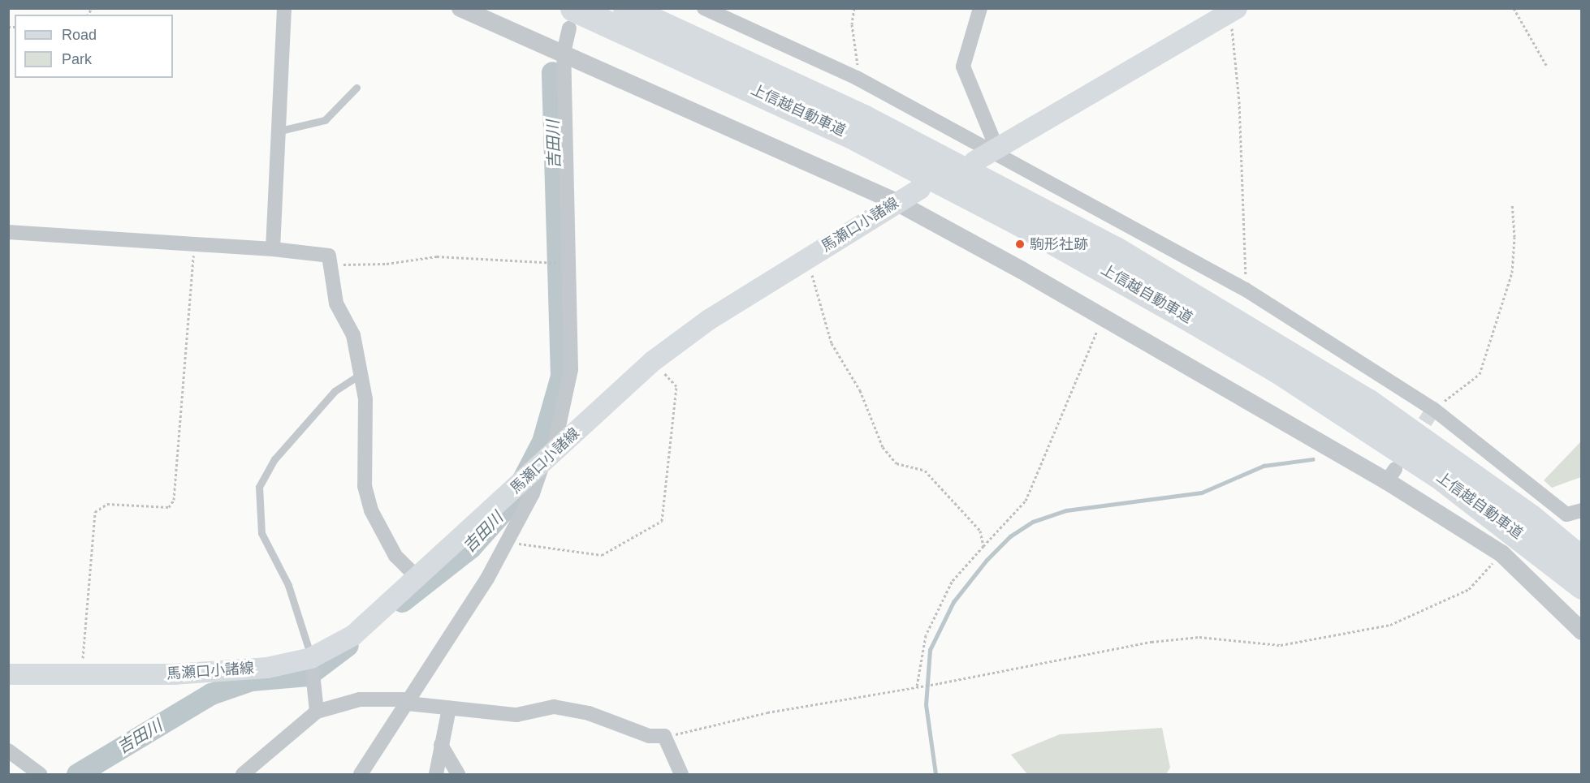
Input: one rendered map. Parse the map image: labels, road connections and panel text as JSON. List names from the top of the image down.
{
  "streets": {
    "highway": ["上信越自動車道"],
    "main road": ["馬瀬口小諸線"]
  },
  "water": ["吉田川"],
  "places": ["駒形社跡"],
  "legend": ["Road", "Park"]
}
